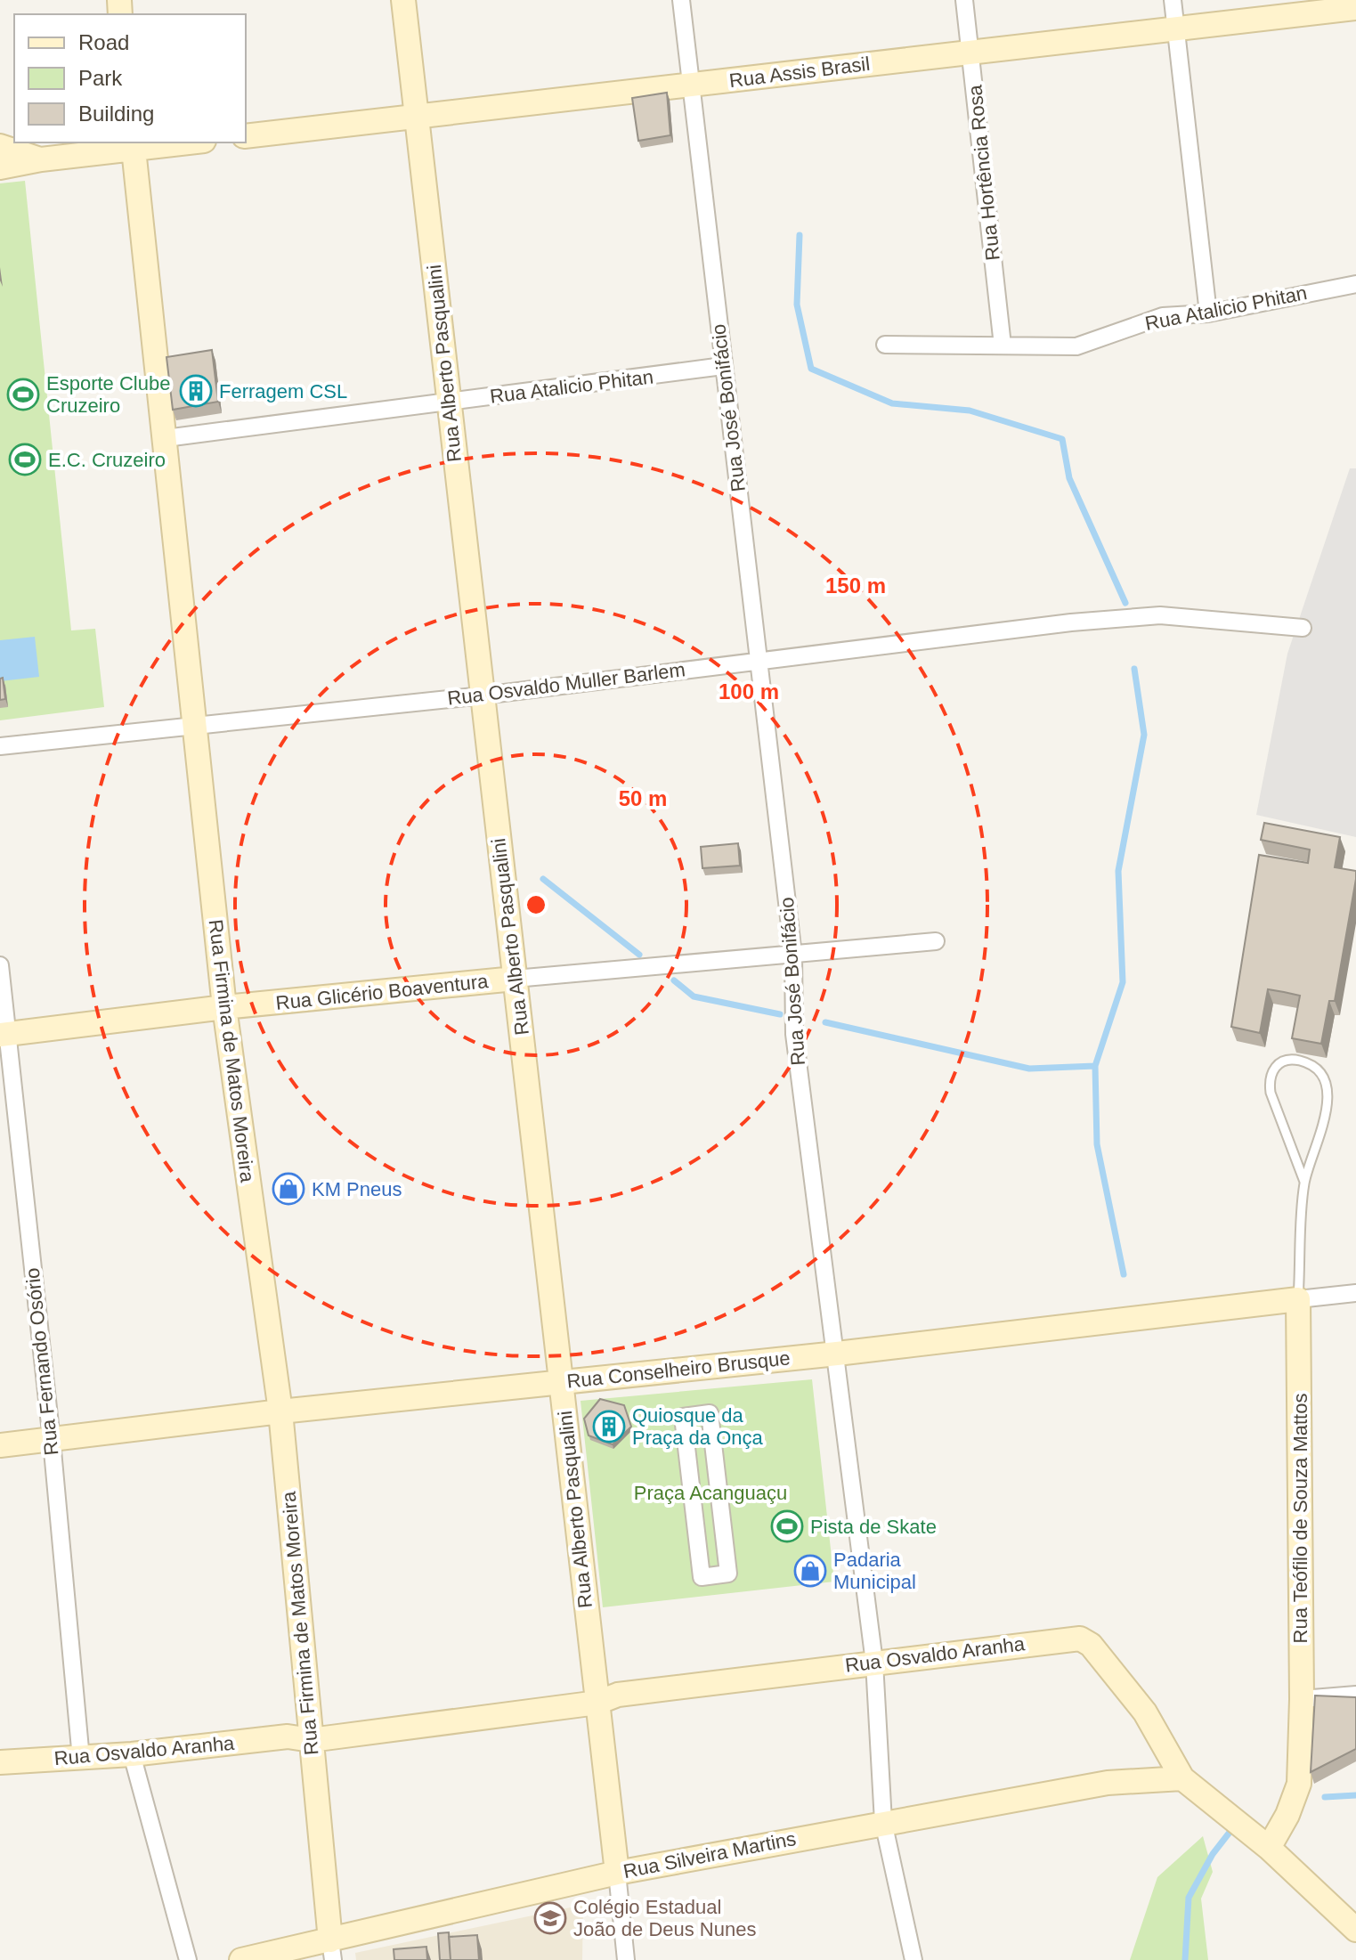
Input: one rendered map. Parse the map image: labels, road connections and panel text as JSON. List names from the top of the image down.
{
  "streets": {
    "street": [
      "Rua Assis Brasil",
      "Rua Hortência Rosa",
      "Rua Atalicio Phitan",
      "Rua Alberto Pasqualini",
      "Rua José Bonifácio",
      "Rua Osvaldo Muller Barlem",
      "Rua Glicério Boaventura",
      "Rua Firmina de Matos Moreira",
      "Rua Fernando Osório",
      "Rua Conselheiro Brusque",
      "Rua Teófilo de Souza Mattos",
      "Rua Osvaldo Aranha",
      "Rua Silveira Martins"
    ]
  },
  "crossings": [
    ["Rua Assis Brasil", "Rua Hortência Rosa"],
    ["Rua Assis Brasil", "Rua Alberto Pasqualini"],
    ["Rua Assis Brasil", "Rua José Bonifácio"],
    ["Rua Hortência Rosa", "Rua Atalicio Phitan"],
    ["Rua Atalicio Phitan", "Rua Alberto Pasqualini"],
    ["Rua Atalicio Phitan", "Rua José Bonifácio"],
    ["Rua Atalicio Phitan", "Rua Firmina de Matos Moreira"],
    ["Rua Alberto Pasqualini", "Rua Osvaldo Muller Barlem"],
    ["Rua Alberto Pasqualini", "Rua Glicério Boaventura"],
    ["Rua Alberto Pasqualini", "Rua Conselheiro Brusque"],
    ["Rua Alberto Pasqualini", "Rua Osvaldo Aranha"],
    ["Rua Alberto Pasqualini", "Rua Silveira Martins"],
    ["Rua José Bonifácio", "Rua Osvaldo Muller Barlem"],
    ["Rua José Bonifácio", "Rua Glicério Boaventura"],
    ["Rua José Bonifácio", "Rua Conselheiro Brusque"],
    ["Rua José Bonifácio", "Rua Osvaldo Aranha"],
    ["Rua José Bonifácio", "Rua Silveira Martins"],
    ["Rua Osvaldo Muller Barlem", "Rua Firmina de Matos Moreira"],
    ["Rua Glicério Boaventura", "Rua Firmina de Matos Moreira"],
    ["Rua Glicério Boaventura", "Rua Fernando Osório"],
    ["Rua Firmina de Matos Moreira", "Rua Conselheiro Brusque"],
    ["Rua Firmina de Matos Moreira", "Rua Osvaldo Aranha"],
    ["Rua Firmina de Matos Moreira", "Rua Silveira Martins"],
    ["Rua Fernando Osório", "Rua Conselheiro Brusque"],
    ["Rua Fernando Osório", "Rua Osvaldo Aranha"],
    ["Rua Conselheiro Brusque", "Rua Teófilo de Souza Mattos"],
    ["Rua Osvaldo Aranha", "Rua Silveira Martins"]
  ],
  "parks": ["Praça Acanguaçu"],
  "places": {
    "building": ["Ferragem CSL", "Quiosque da Praça da Onça"],
    "sports": ["Esporte Clube Cruzeiro", "E.C. Cruzeiro", "Pista de Skate"],
    "shop": ["KM Pneus", "Padaria Municipal"],
    "school or university": ["Colégio Estadual João de Deus Nunes"]
  },
  "legend": ["Road", "Park", "Building"],
  "rings": ["150 m", "100 m", "50 m"]
}
